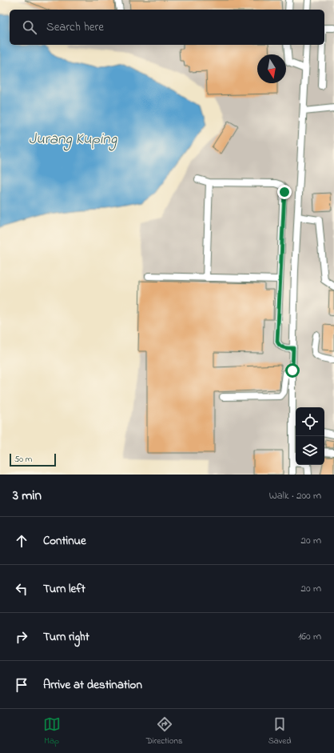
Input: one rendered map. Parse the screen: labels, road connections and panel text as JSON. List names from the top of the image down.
{
  "water": ["Jurang Kuping"],
  "scale_bar": "50 m",
  "north": "bottom",
  "page": {
    "search": "Search here",
    "scale": "50 m",
    "heading": ["3 min", "Walk · 200 m"],
    "list": [
      ["Continue", "20 m"],
      ["Turn left", "20 m"],
      ["Turn right", "160 m"],
      "Arrive at destination"
    ],
    "nav": ["Map", "Directions", "Saved"]
  }
}
